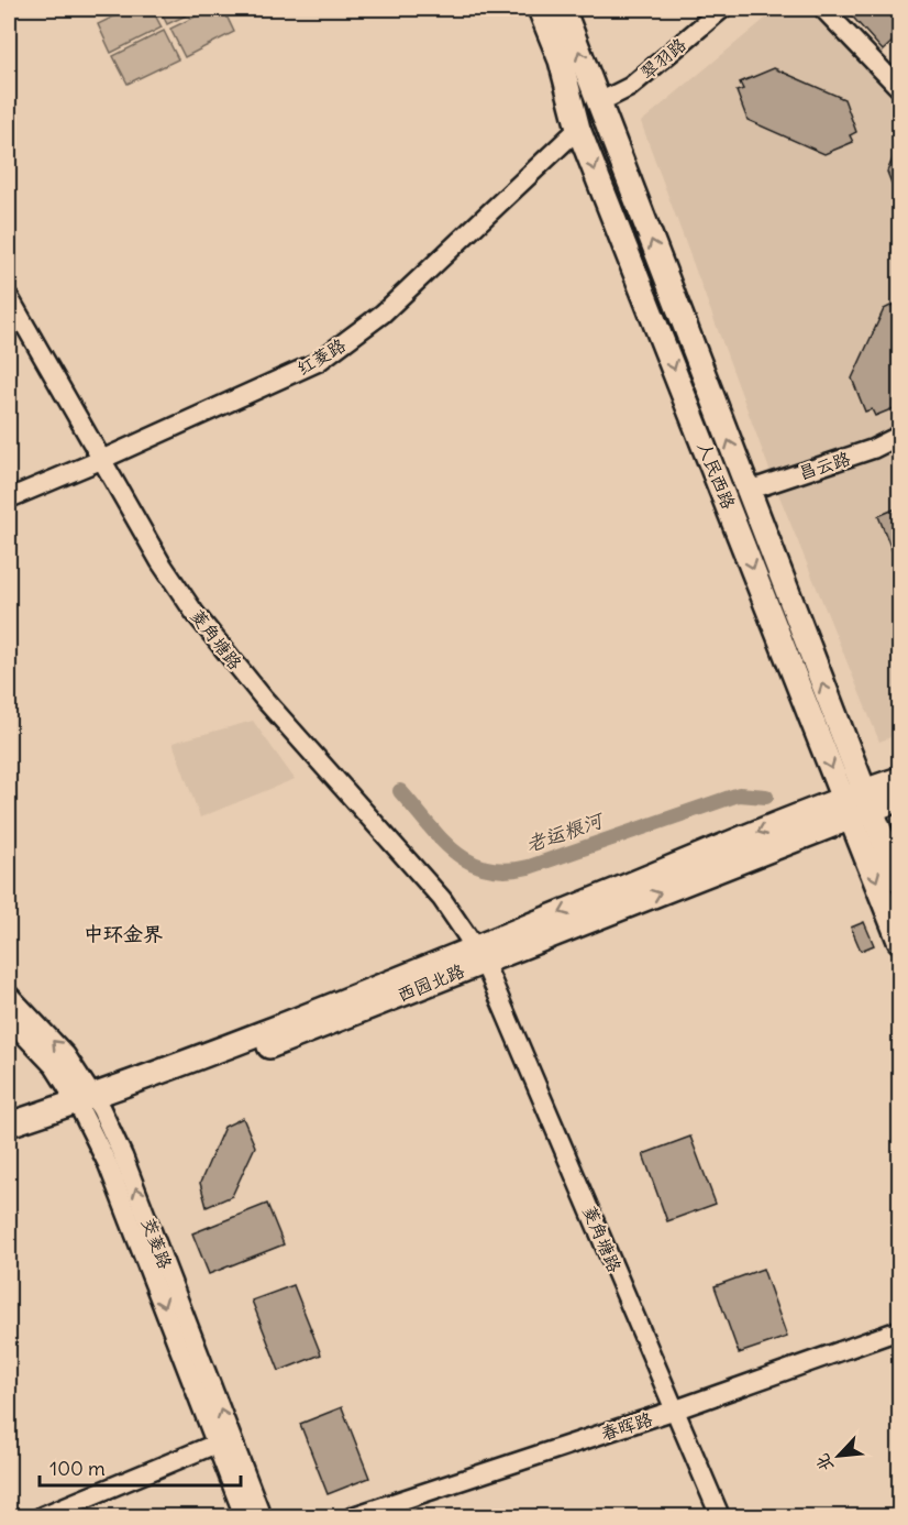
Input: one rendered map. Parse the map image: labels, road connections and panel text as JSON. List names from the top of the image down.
{
  "streets": {
    "main road": ["人民西路", "西园北路"],
    "street": [
      "翠羽路",
      "红菱路",
      "昌云路",
      "菱角塘路",
      "茭菱路",
      "春晖路"
    ]
  },
  "crossings": [
    ["翠羽路", "人民西路"],
    ["红菱路", "人民西路"],
    ["红菱路", "菱角塘路"],
    ["昌云路", "人民西路"],
    ["人民西路", "西园北路"],
    ["菱角塘路", "西园北路"],
    ["菱角塘路", "春晖路"],
    ["西园北路", "茭菱路"]
  ],
  "districts": ["中环金界"],
  "water": ["老运粮河"],
  "scale_bar": "100 m",
  "north": "bottom left"
}
